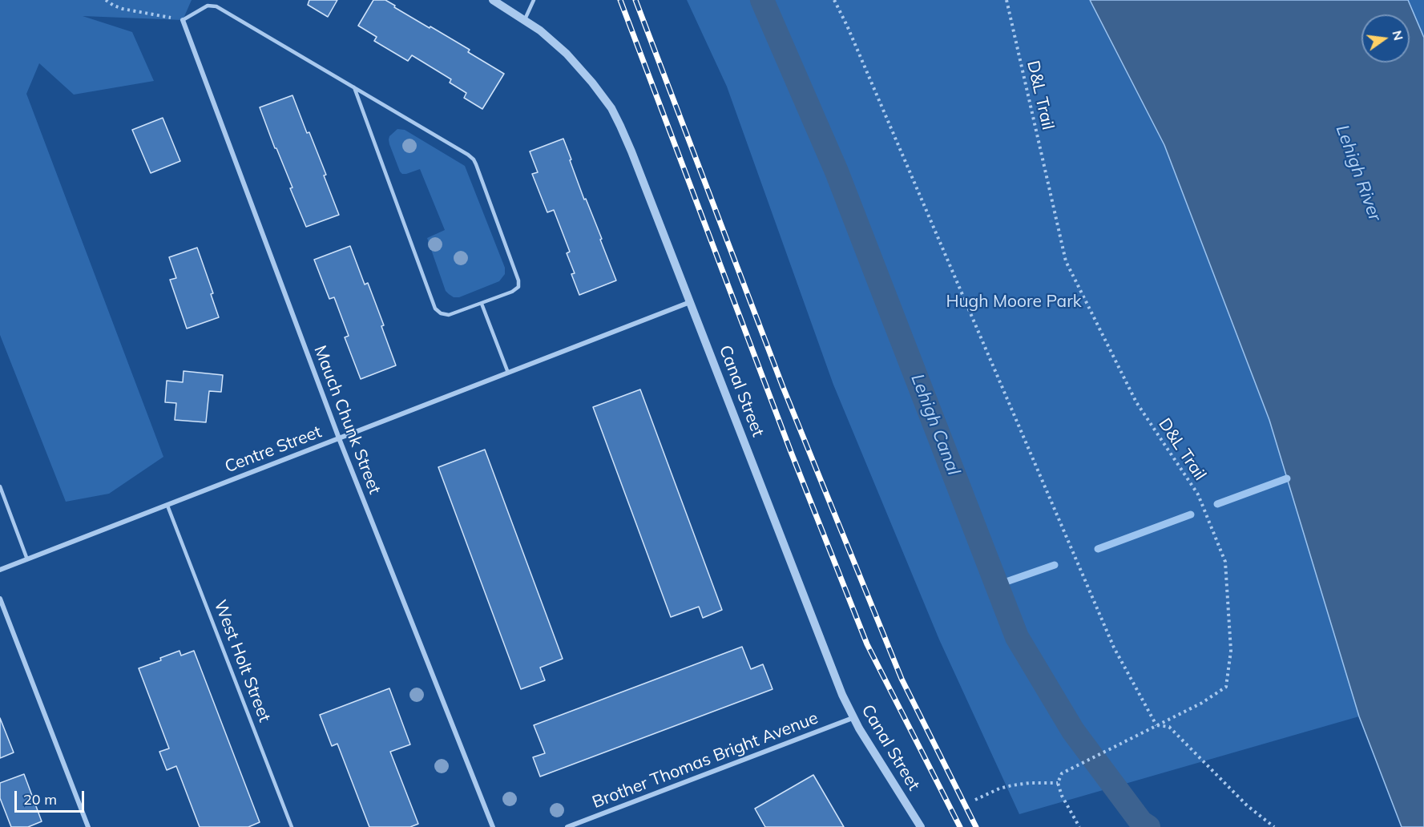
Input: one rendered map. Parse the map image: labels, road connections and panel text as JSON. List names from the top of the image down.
{
  "streets": {
    "street": [
      "Canal Street",
      "Mauch Chunk Street",
      "Centre Street",
      "Brother Thomas Bright Avenue"
    ],
    "lane": ["West Holt Street"],
    "path": ["D&L Trail"]
  },
  "crossings": [
    ["Canal Street", "Centre Street"],
    ["Canal Street", "Brother Thomas Bright Avenue"],
    ["Mauch Chunk Street", "Centre Street"],
    ["Centre Street", "West Holt Street"]
  ],
  "water": ["Lehigh River", "Lehigh Canal"],
  "parks": ["Hugh Moore Park"],
  "scale_bar": "20 m",
  "north": "right"
}
